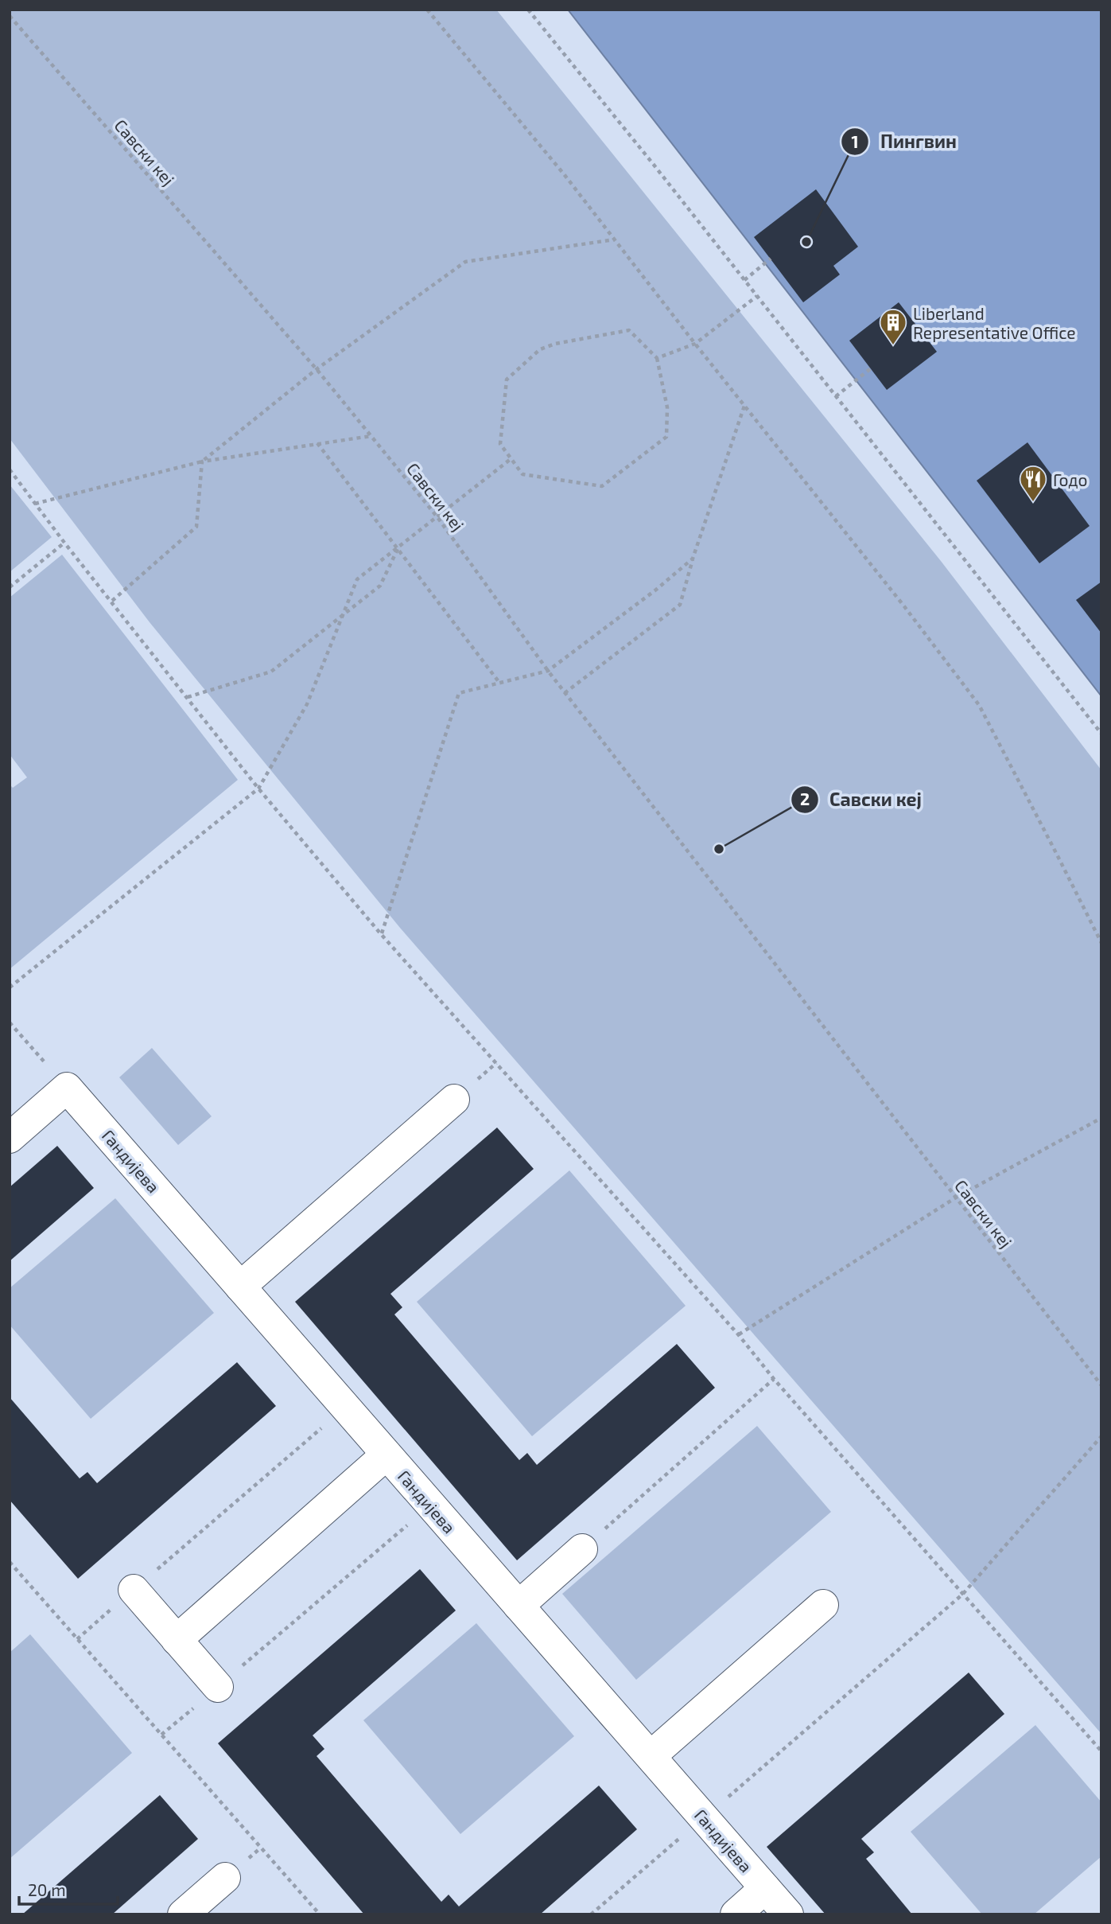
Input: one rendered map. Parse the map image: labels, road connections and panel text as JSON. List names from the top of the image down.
{
  "streets": {
    "street": ["Гандијева"],
    "path": ["Савски кеј"]
  },
  "places": {
    "other": ["Пингвин", "Савски кеј"],
    "building": ["Liberland Representative Office"],
    "restaurant": ["Годо"]
  },
  "scale_bar": "20 m"
}
